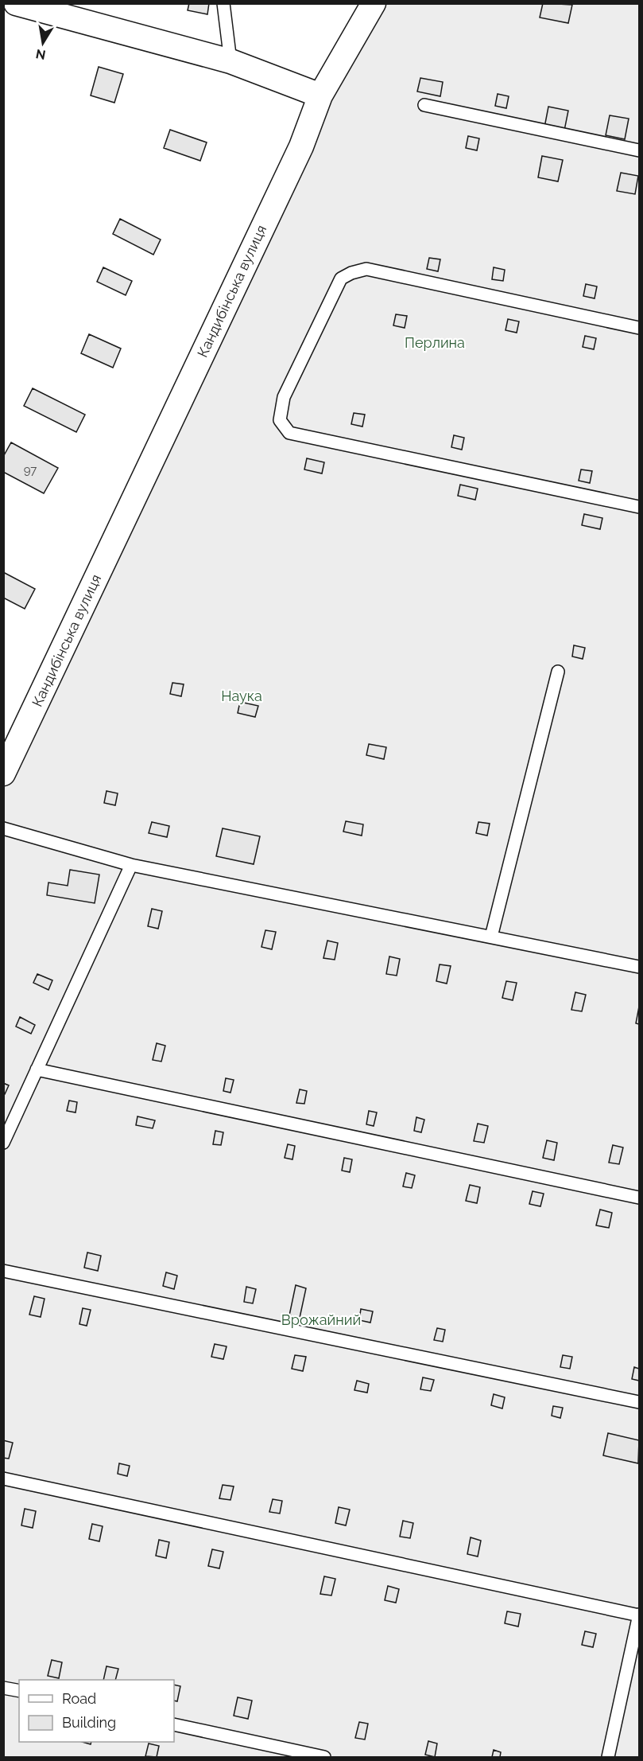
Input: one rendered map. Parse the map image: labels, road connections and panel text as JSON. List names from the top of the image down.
{
  "streets": {
    "street": ["Кандибінська вулиця"]
  },
  "parks": ["Перлина", "Наука", "Врожайний"],
  "house_numbers": ["97"],
  "legend": ["Road", "Building"],
  "north": "bottom"
}
